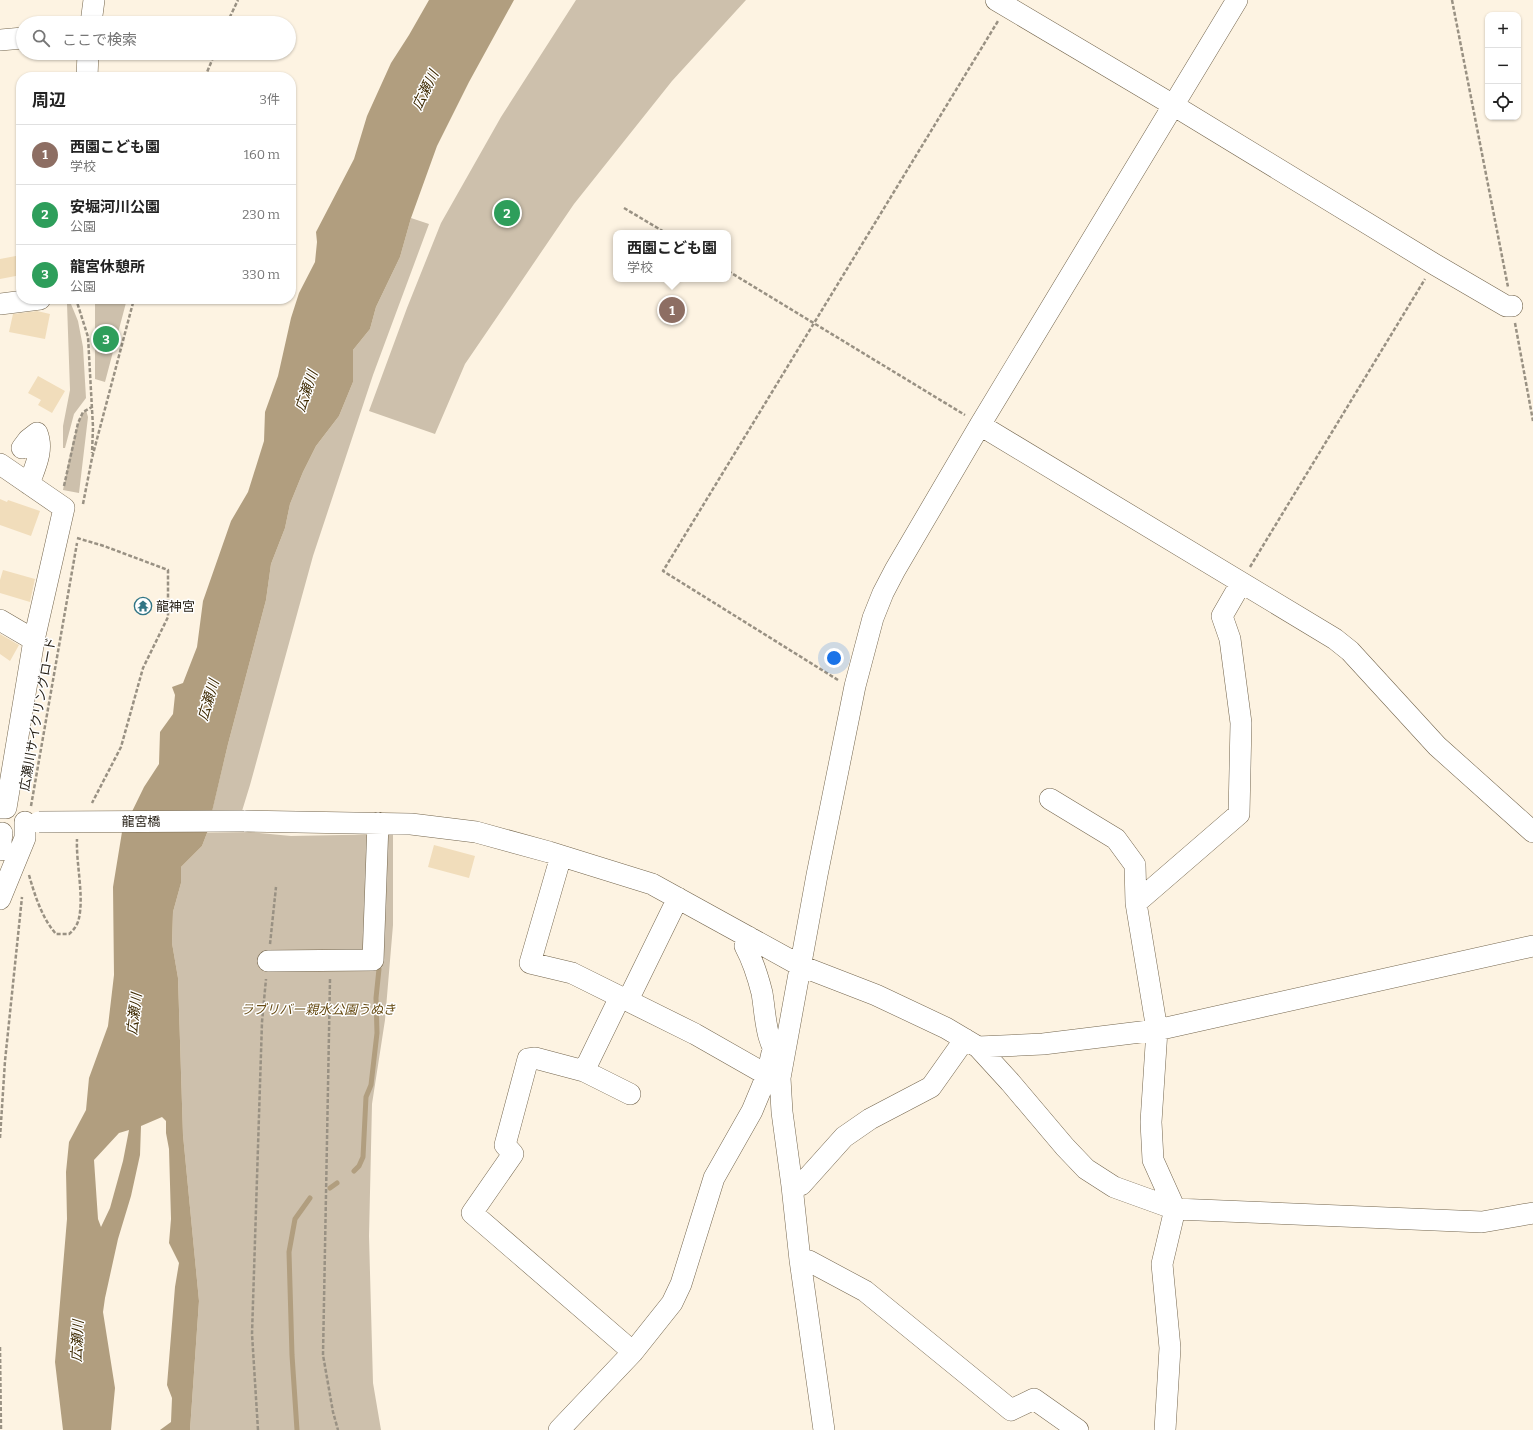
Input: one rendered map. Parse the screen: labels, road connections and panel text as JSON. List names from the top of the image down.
{
  "streets": {
    "street": ["龍宮橋"],
    "path": ["広瀬川サイクリングロード"]
  },
  "crossings": [
    ["広瀬川サイクリングロード", "龍宮橋"]
  ],
  "water": ["広瀬川"],
  "parks": ["ラブリバー親水公園うぬき"],
  "places": {
    "temple": ["龍神宮"]
  },
  "page": {
    "map_buttons": ["+", "−"],
    "search": "ここで検索",
    "heading": ["周辺", "3件"],
    "list": [
      {
        "mark": "1",
        "name": "西園こども園",
        "note": "学校",
        "value": "160 m"
      },
      {
        "mark": "2",
        "name": "安堀河川公園",
        "note": "公園",
        "value": "230 m"
      },
      {
        "mark": "3",
        "name": "龍宮休憩所",
        "note": "公園",
        "value": "330 m"
      }
    ],
    "pins": ["2", "1", "3"],
    "popup": ["西園こども園", "学校"]
  }
}
